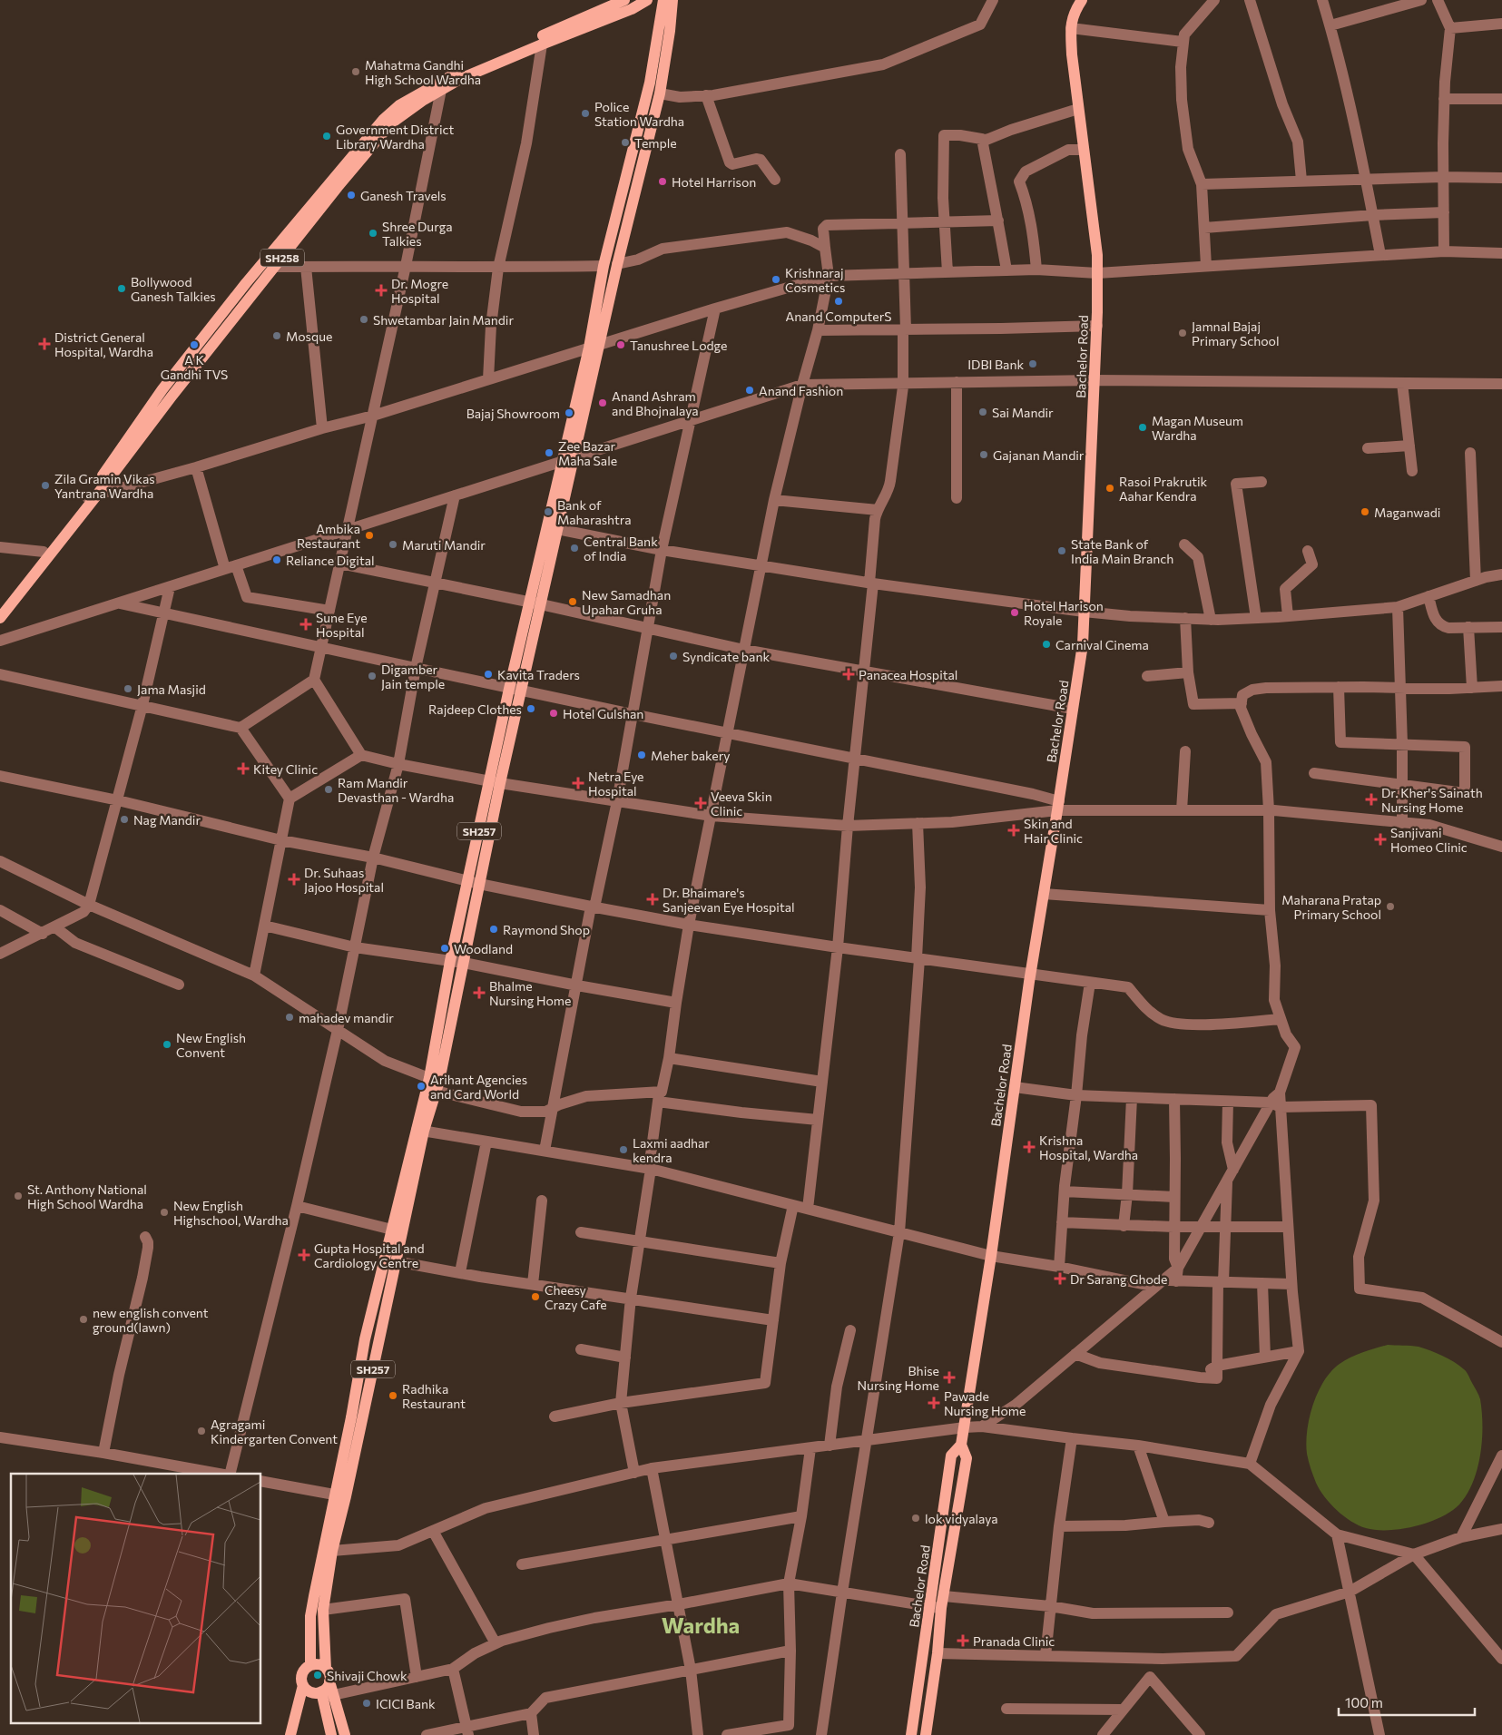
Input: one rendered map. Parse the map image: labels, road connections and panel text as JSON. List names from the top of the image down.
{
  "streets": {
    "main road": ["SH258", "Bachelor Road", "SH257"]
  },
  "districts": ["Wardha"],
  "places": {
    "other": [
      "Mahatma Gandhi High School Wardha",
      "Police Station Wardha",
      "Government District Library Wardha",
      "Temple",
      "Hotel Harrison",
      "Ganesh Travels",
      "Shree Durga Talkies",
      "Krishnaraj Cosmetics",
      "Bollywood Ganesh Talkies",
      "Anand ComputerS",
      "Shwetambar Jain Mandir",
      "Jamnal Bajaj Primary School",
      "Mosque",
      "A K Gandhi TVS",
      "Tanushree Lodge",
      "IDBI Bank",
      "Anand Fashion",
      "Anand Ashram and Bhojnalaya",
      "Sai Mandir",
      "Bajaj Showroom",
      "Magan Museum Wardha",
      "Zee Bazar Maha Sale",
      "Gajanan Mandir",
      "Zila Gramin Vikas Yantrana Wardha",
      "Rasoi Prakrutik Aahar Kendra",
      "Bank of Maharashtra",
      "Maganwadi",
      "Ambika Restaurant",
      "Maruti Mandir",
      "Central Bank of India",
      "State Bank of India Main Branch",
      "Reliance Digital",
      "New Samadhan Upahar Gruha",
      "Hotel Harison Royale",
      "Carnival Cinema",
      "Syndicate bank",
      "Kavita Traders",
      "Digamber Jain temple",
      "Jama Masjid",
      "Rajdeep Clothes",
      "Hotel Gulshan",
      "Meher bakery",
      "Ram Mandir Devasthan - Wardha",
      "Nag Mandir",
      "Maharana Pratap Primary School",
      "Raymond Shop",
      "Woodland",
      "mahadev mandir",
      "New English Convent",
      "Arihant Agencies and Card World",
      "Laxmi aadhar kendra",
      "St. Anthony National High School Wardha",
      "New English Highschool, Wardha",
      "Cheesy Crazy Cafe",
      "new english convent ground(lawn)",
      "Radhika Restaurant",
      "Agragami Kindergarten Convent",
      "lok vidyalaya",
      "Shivaji Chowk",
      "ICICI Bank"
    ],
    "health": [
      "Dr. Mogre Hospital",
      "District General Hospital, Wardha",
      "Sune Eye Hospital",
      "Panacea Hospital",
      "Kitey Clinic",
      "Netra Eye Hospital",
      "Dr. Kher's Sainath Nursing Home",
      "Veeva Skin Clinic",
      "Skin and Hair Clinic",
      "Sanjivani Homeo Clinic",
      "Dr. Suhaas Jajoo Hospital",
      "Dr. Bhaimare's Sanjeevan Eye Hospital",
      "Bhalme Nursing Home",
      "Krishna Hospital, Wardha",
      "Gupta Hospital and Cardiology Centre",
      "Dr Sarang Ghode",
      "Bhise Nursing Home",
      "Pawade Nursing Home",
      "Pranada Clinic"
    ]
  },
  "scale_bar": "100 m"
}
